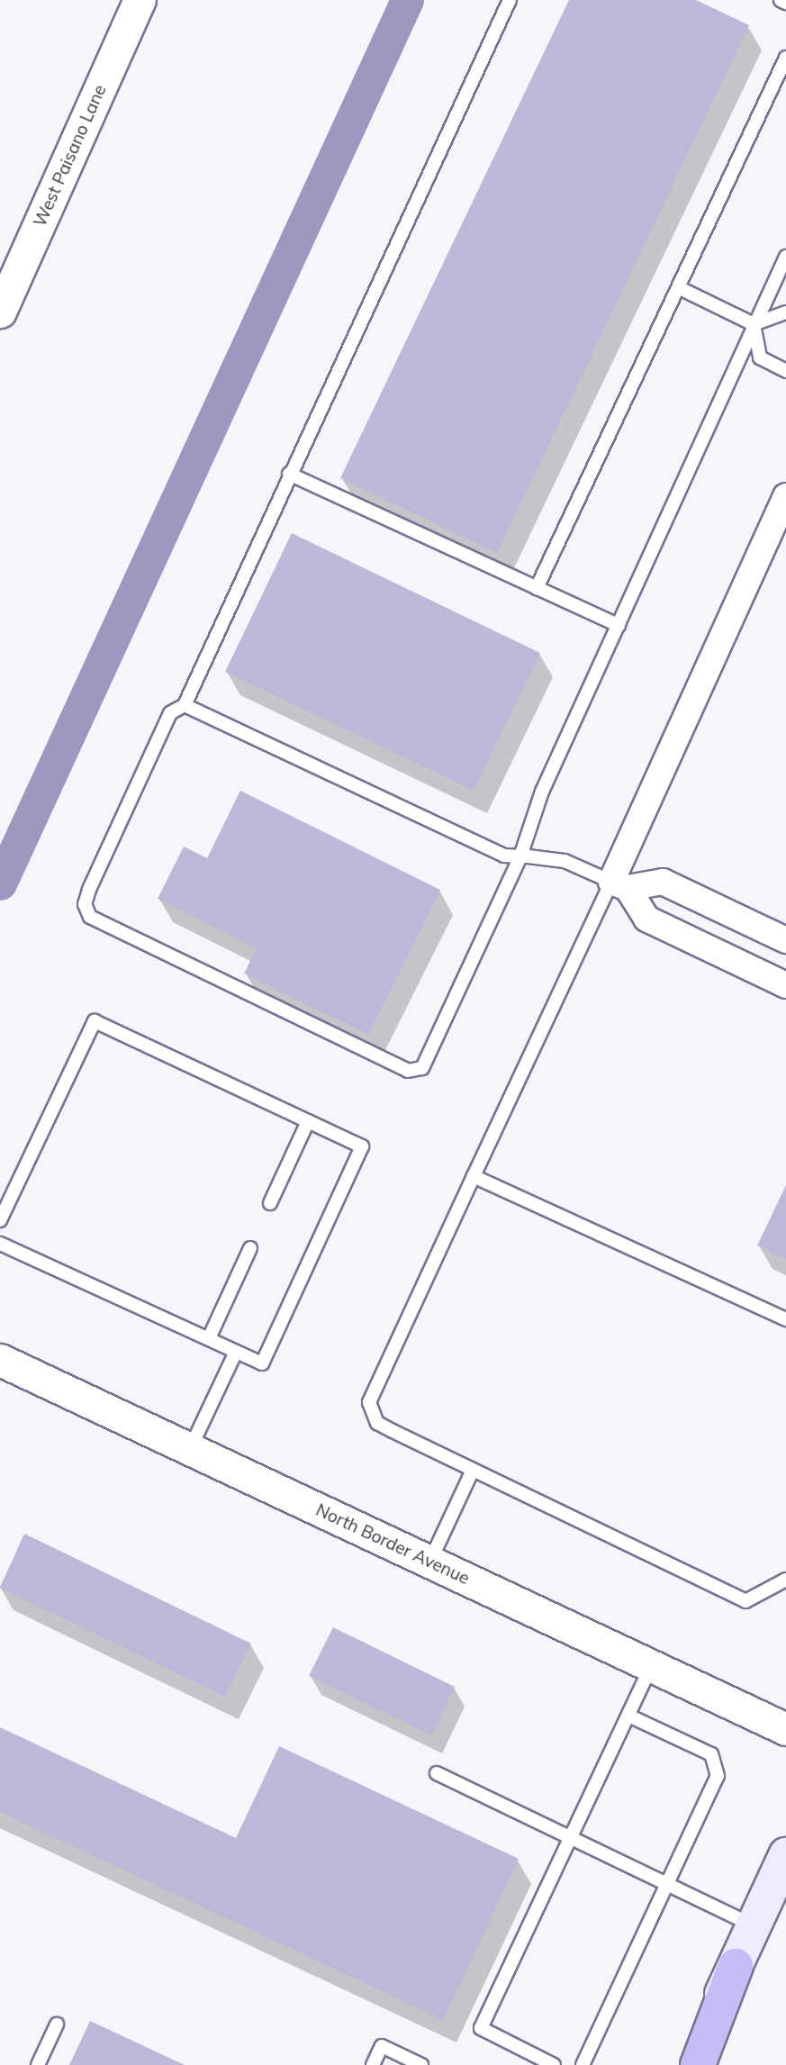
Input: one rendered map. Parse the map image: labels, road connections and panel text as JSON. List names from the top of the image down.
{
  "streets": {
    "street": ["West Paisano Lane", "North Border Avenue"]
  }
}
